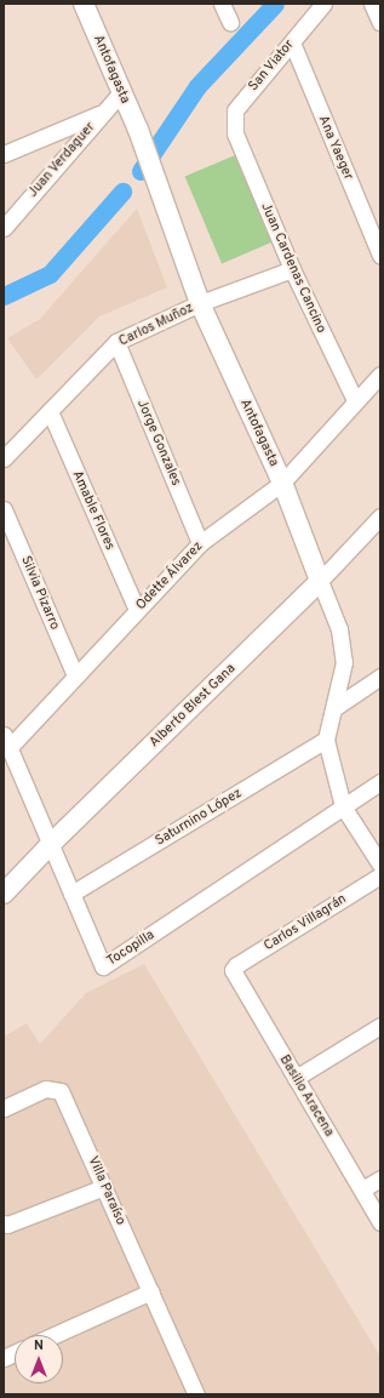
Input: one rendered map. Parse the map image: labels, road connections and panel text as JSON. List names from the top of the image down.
{
  "streets": {
    "street": [
      "San Viator",
      "Antofagasta",
      "Ana Yaeger",
      "Juan Verdaguer",
      "Juan Cardenas Cancino",
      "Carlos Muñoz",
      "Jorge Gonzales",
      "Amable Flores",
      "Odette Álvarez",
      "Silvia Pizarro",
      "Alberto Blest Gana",
      "Saturnino López",
      "Carlos Villagrán",
      "Tocopilla",
      "Basilio Aracena",
      "Villa Paraíso"
    ]
  },
  "crossings": [
    ["San Viator", "Ana Yaeger"],
    ["San Viator", "Juan Cardenas Cancino"],
    ["Antofagasta", "Juan Verdaguer"],
    ["Antofagasta", "Carlos Muñoz"],
    ["Antofagasta", "Odette Álvarez"],
    ["Antofagasta", "Alberto Blest Gana"],
    ["Antofagasta", "Saturnino López"],
    ["Juan Cardenas Cancino", "Carlos Muñoz"],
    ["Juan Cardenas Cancino", "Odette Álvarez"],
    ["Carlos Muñoz", "Jorge Gonzales"],
    ["Carlos Muñoz", "Amable Flores"],
    ["Jorge Gonzales", "Odette Álvarez"],
    ["Amable Flores", "Odette Álvarez"],
    ["Odette Álvarez", "Silvia Pizarro"],
    ["Odette Álvarez", "Tocopilla"],
    ["Alberto Blest Gana", "Tocopilla"],
    ["Saturnino López", "Tocopilla"],
    ["Carlos Villagrán", "Basilio Aracena"]
  ],
  "north": "top"
}
